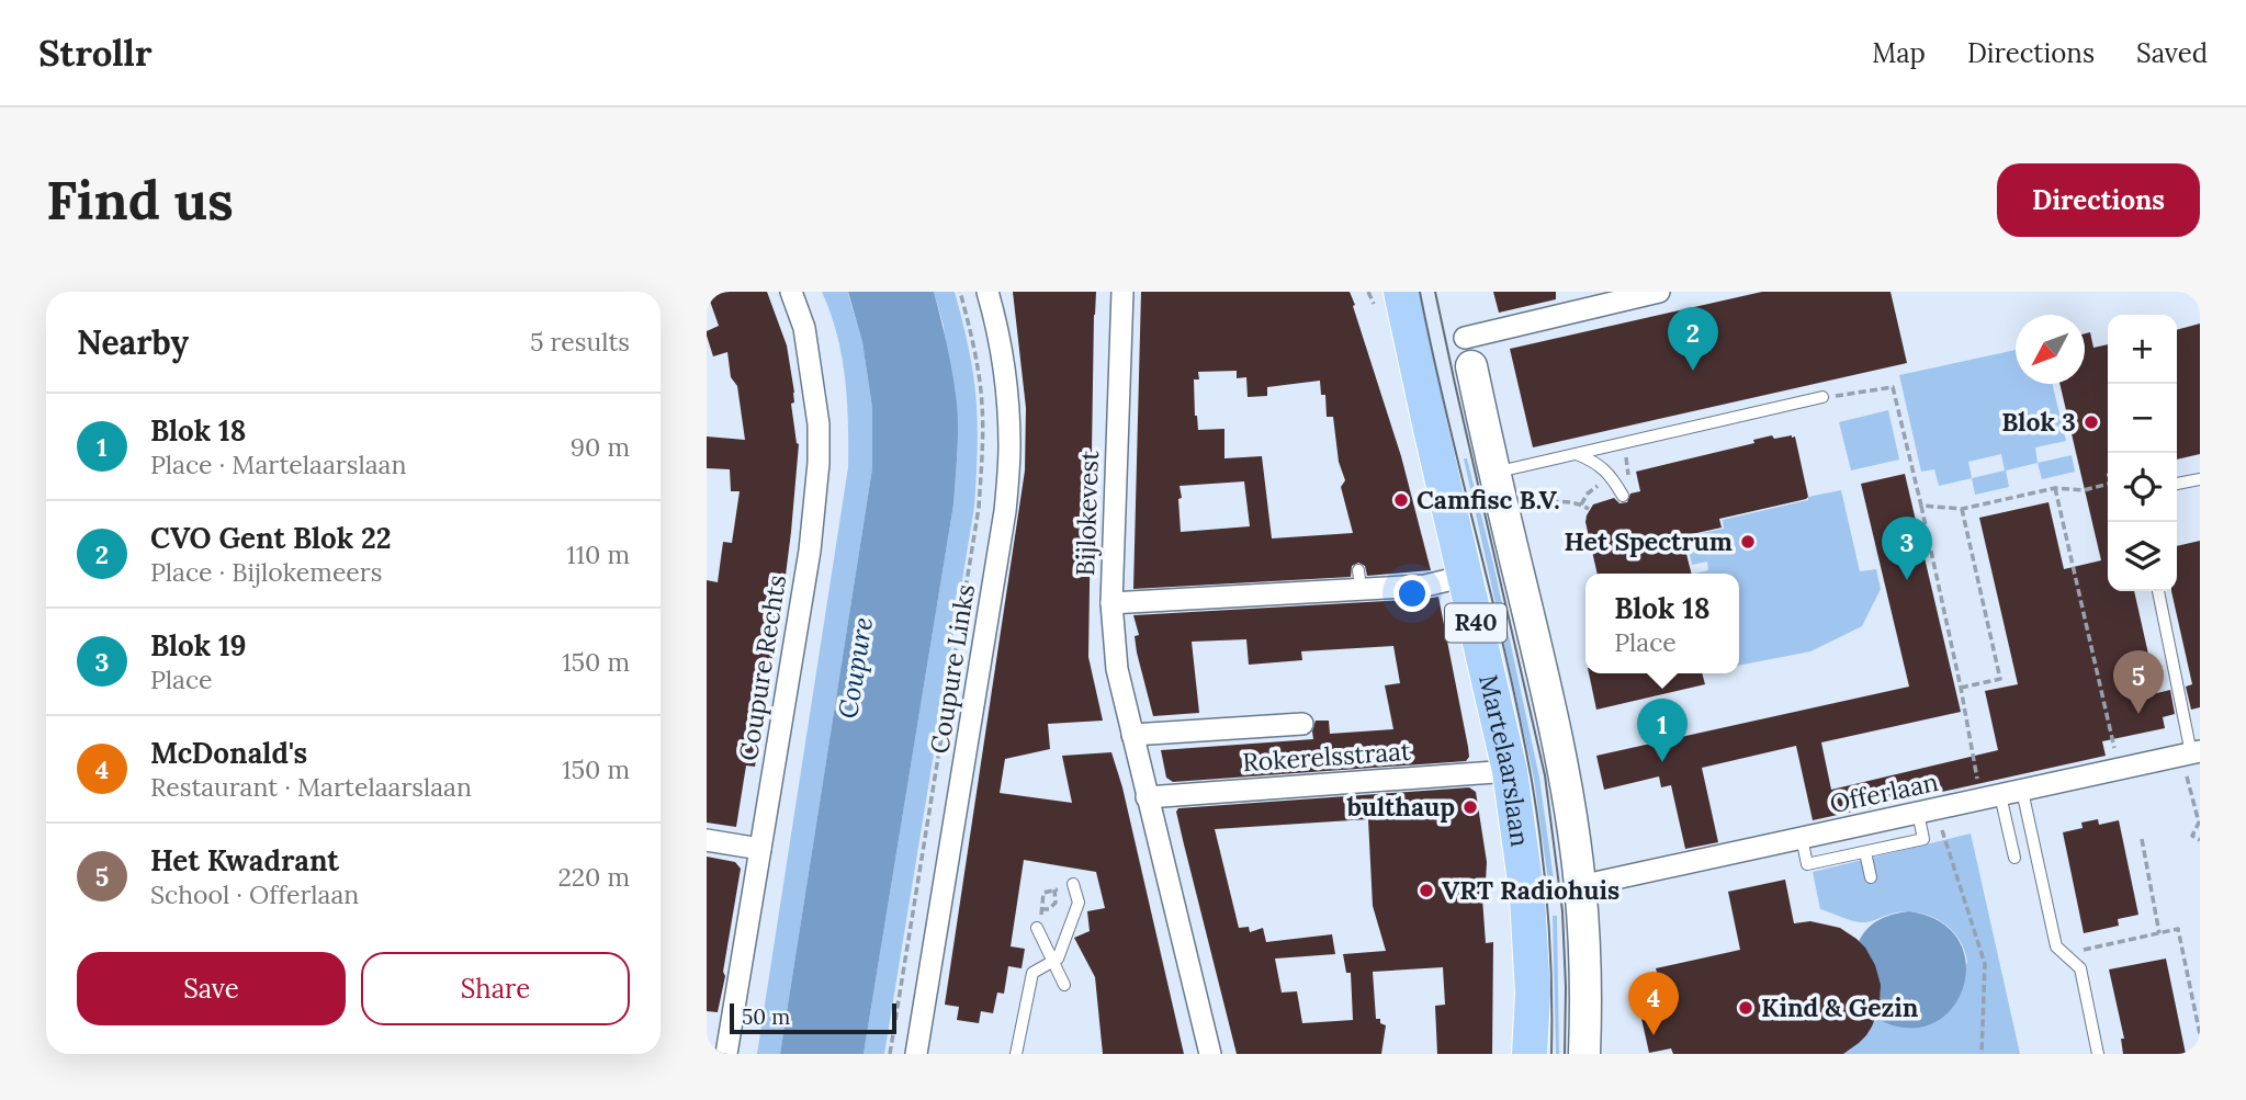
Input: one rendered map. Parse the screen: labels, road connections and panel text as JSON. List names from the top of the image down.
{
  "streets": {
    "main road": ["R40", "Martelaarslaan"],
    "street": [
      "Bijlokevest",
      "Coupure Rechts",
      "Coupure Links",
      "Rokerelsstraat",
      "Offerlaan"
    ]
  },
  "crossings": [
    ["Bijlokevest", "Rokerelsstraat"],
    ["R40", "Offerlaan"],
    ["Rokerelsstraat", "Martelaarslaan"]
  ],
  "water": ["Coupure"],
  "places": [
    "Blok 3",
    "Camfisc B.V.",
    "Het Spectrum",
    "bulthaup",
    "VRT Radiohuis",
    "Kind & Gezin"
  ],
  "scale_bar": "50 m",
  "north": "bottom left",
  "page": {
    "header": "Strollr",
    "nav": ["Map", "Directions", "Saved"],
    "buttons": [
      "Directions",
      ["Save", "Share"]
    ],
    "title": "Find us",
    "heading": ["Nearby", "5 results"],
    "pins": [
      "2",
      "3",
      "5",
      "1",
      "4"
    ],
    "map_buttons": ["+", "−"],
    "list": [
      {
        "mark": "1",
        "name": "Blok 18",
        "note": "Place · Martelaarslaan",
        "value": "90 m"
      },
      {
        "mark": "2",
        "name": "CVO Gent Blok 22",
        "note": "Place · Bijlokemeers",
        "value": "110 m"
      },
      {
        "mark": "3",
        "name": "Blok 19",
        "note": "Place",
        "value": "150 m"
      },
      {
        "mark": "4",
        "name": "McDonald's",
        "note": "Restaurant · Martelaarslaan",
        "value": "150 m"
      },
      {
        "mark": "5",
        "name": "Het Kwadrant",
        "note": "School · Offerlaan",
        "value": "220 m"
      }
    ],
    "popup": ["Blok 18", "Place"],
    "scale": "50 m"
  }
}
